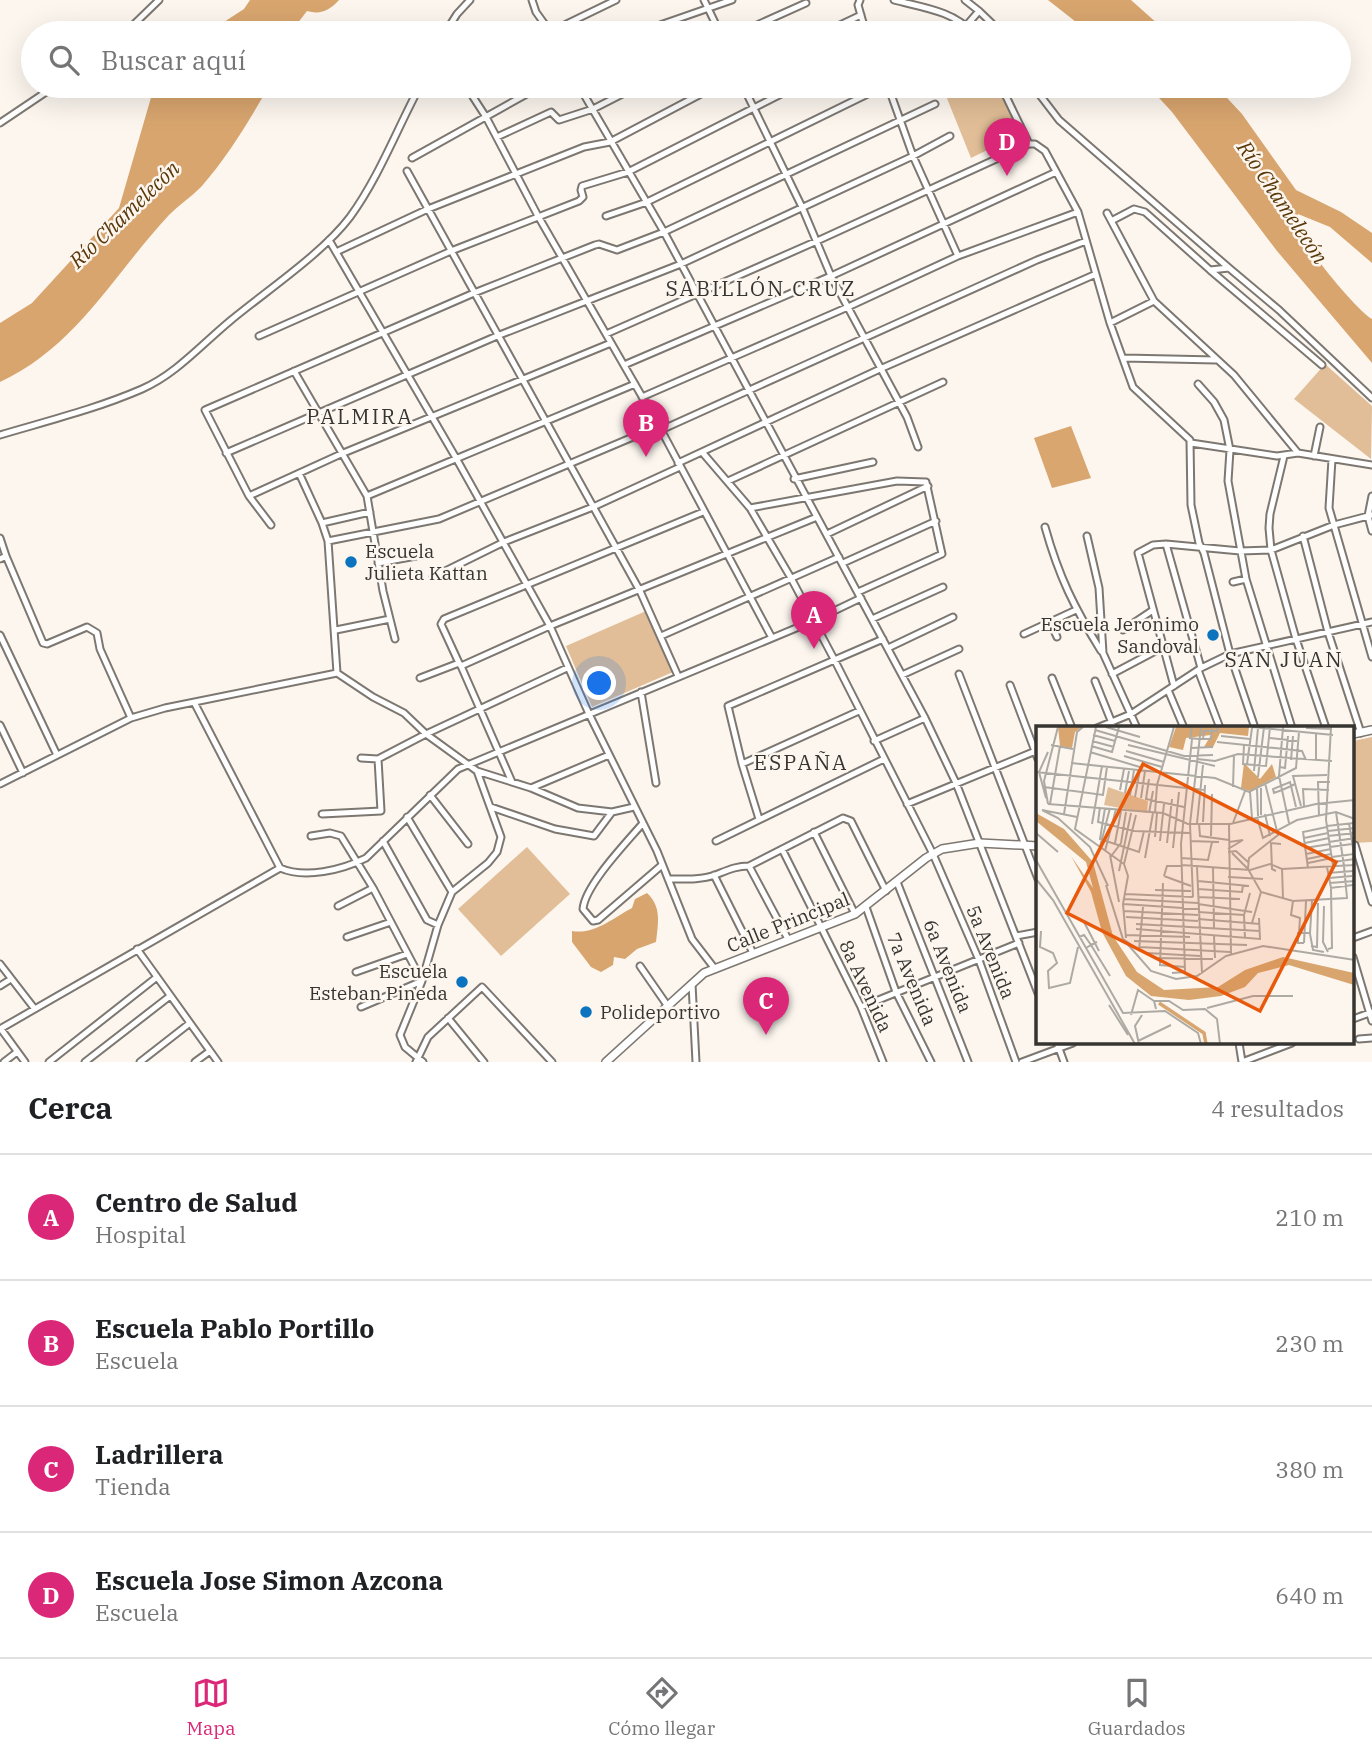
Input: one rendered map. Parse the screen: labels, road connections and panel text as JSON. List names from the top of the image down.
{
  "streets": {
    "street": [
      "Calle Principal",
      "5a Avenida",
      "6a Avenida",
      "7a Avenida",
      "8a Avenida"
    ]
  },
  "crossings": [
    ["Calle Principal", "5a Avenida"],
    ["Calle Principal", "6a Avenida"],
    ["Calle Principal", "7a Avenida"],
    ["Calle Principal", "8a Avenida"]
  ],
  "districts": [
    "SABILLÓN CRUZ",
    "PALMIRA",
    "SAN JUAN",
    "ESPAÑA"
  ],
  "water": ["Río Chamelecón"],
  "places": [
    "Escuela Julieta Kattan",
    "Escuela Jeronimo Sandoval",
    "Escuela Esteban Pineda",
    "Polideportivo"
  ],
  "page": {
    "search": "Buscar aquí",
    "pins": [
      "D",
      "B",
      "A",
      "C"
    ],
    "heading": ["Cerca", "4 resultados"],
    "list": [
      {
        "mark": "A",
        "name": "Centro de Salud",
        "note": "Hospital",
        "value": "210 m"
      },
      {
        "mark": "B",
        "name": "Escuela Pablo Portillo",
        "note": "Escuela",
        "value": "230 m"
      },
      {
        "mark": "C",
        "name": "Ladrillera",
        "note": "Tienda",
        "value": "380 m"
      },
      {
        "mark": "D",
        "name": "Escuela Jose Simon Azcona",
        "note": "Escuela",
        "value": "640 m"
      }
    ],
    "nav": ["Mapa", "Cómo llegar", "Guardados"]
  }
}
